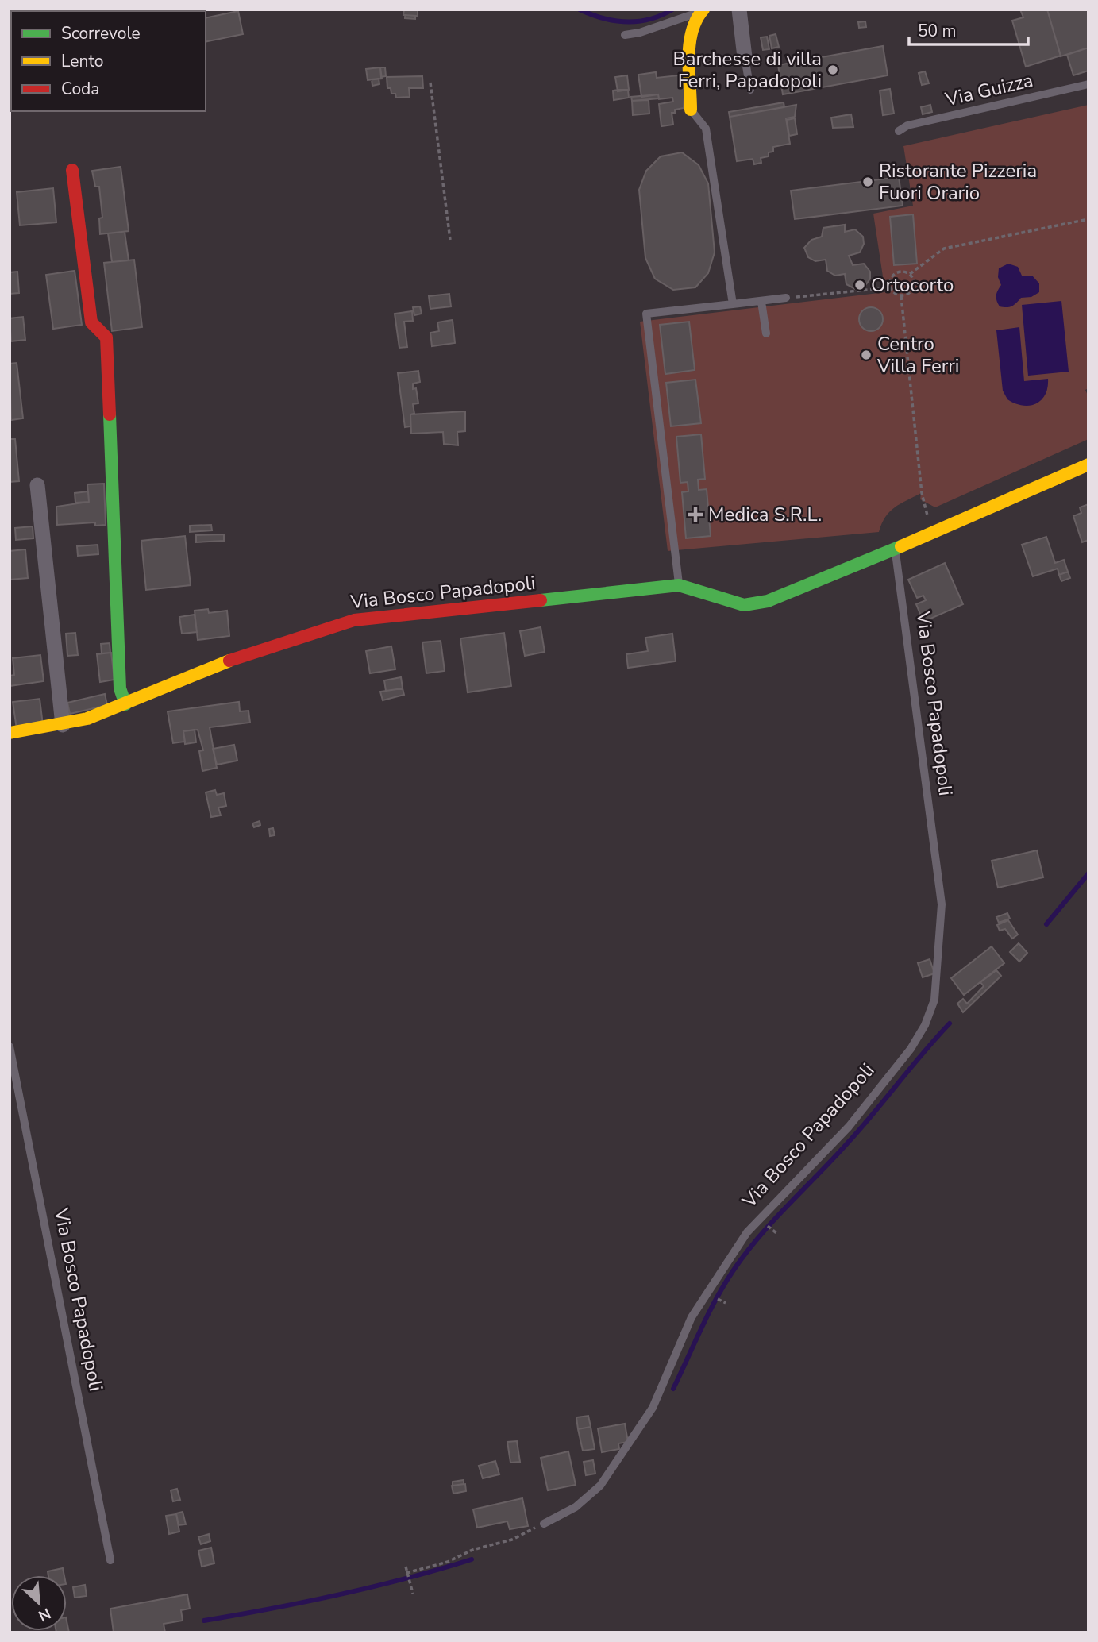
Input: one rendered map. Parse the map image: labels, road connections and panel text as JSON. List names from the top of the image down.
{
  "streets": {
    "street": ["Via Bosco Papadopoli"],
    "lane": ["Via Guizza"]
  },
  "places": {
    "other": [
      "Barchesse di villa Ferri, Papadopoli",
      "Ristorante Pizzeria Fuori Orario",
      "Ortocorto",
      "Centro Villa Ferri"
    ],
    "health": ["Medica S.R.L."]
  },
  "legend": ["Scorrevole", "Lento", "Coda"],
  "scale_bar": "50 m",
  "north": "bottom right"
}
